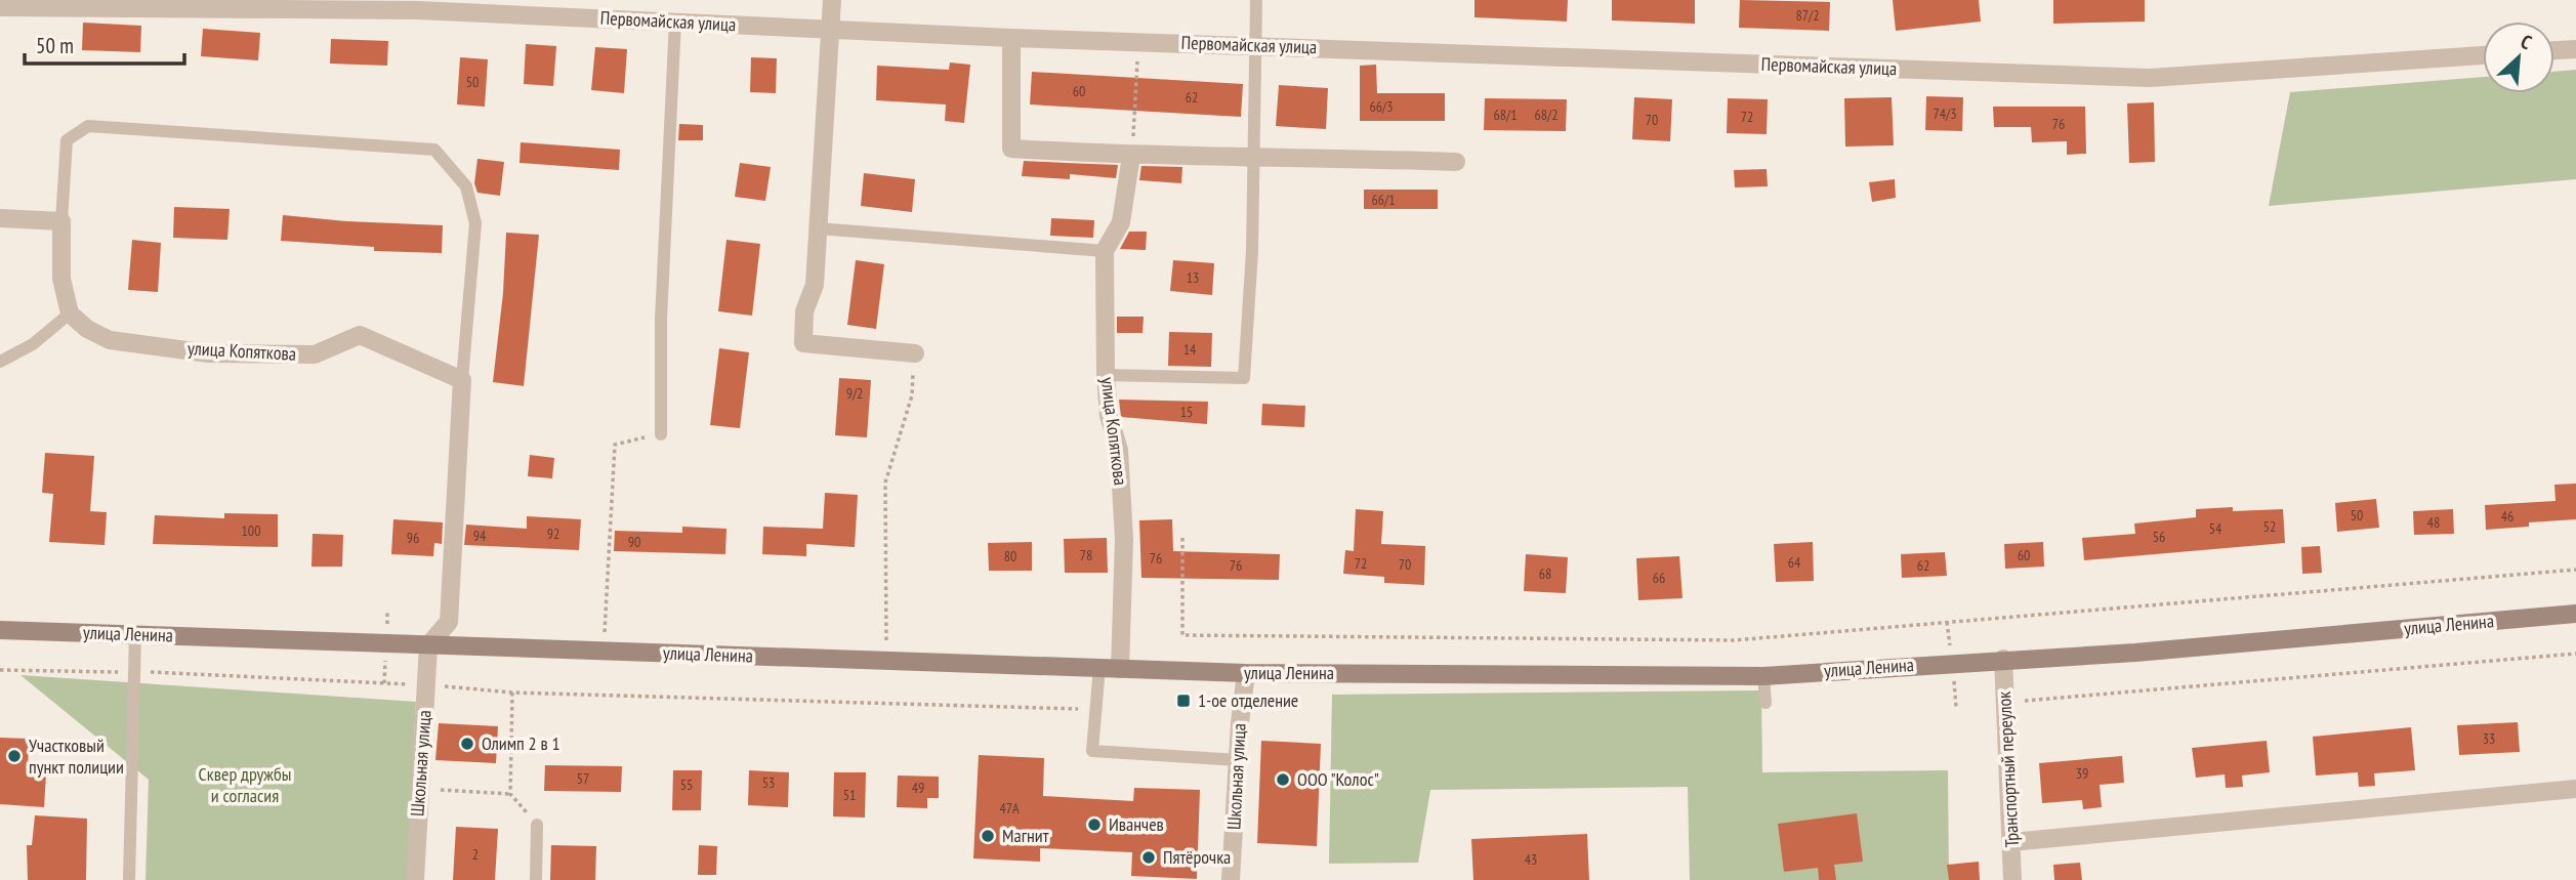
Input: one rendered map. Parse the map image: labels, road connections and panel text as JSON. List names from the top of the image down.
{
  "streets": {
    "main road": ["улица Ленина"],
    "street": [
      "Первомайская улица",
      "улица Копяткова",
      "Школьная улица",
      "Транспортный переулок"
    ]
  },
  "crossings": [
    ["улица Копяткова", "улица Ленина"],
    ["улица Ленина", "Школьная улица"],
    ["улица Ленина", "Транспортный переулок"]
  ],
  "parks": ["Сквер дружбы и согласия"],
  "places": {
    "transit": ["1-ое отделение"],
    "other": [
      "Олимп 2 в 1",
      "Участковый пункт полиции",
      "ООО \"Колос\"",
      "Иванчев",
      "Магнит",
      "Пятёрочка"
    ]
  },
  "house_numbers": [
    "87/2",
    "50",
    "60",
    "62",
    "66/3",
    "74/3",
    "68/1",
    "68/2",
    "72",
    "70",
    "76",
    "66/1",
    "13",
    "14",
    "9/2",
    "15",
    "50",
    "46",
    "48",
    "52",
    "54",
    "100",
    "92",
    "94",
    "56",
    "96",
    "90",
    "78",
    "60",
    "80",
    "76",
    "64",
    "72",
    "70",
    "76",
    "62",
    "68",
    "66",
    "33",
    "39",
    "57",
    "53",
    "55",
    "49",
    "51",
    "47А",
    "2",
    "43"
  ],
  "scale_bar": "50 m",
  "north": "top right"
}
